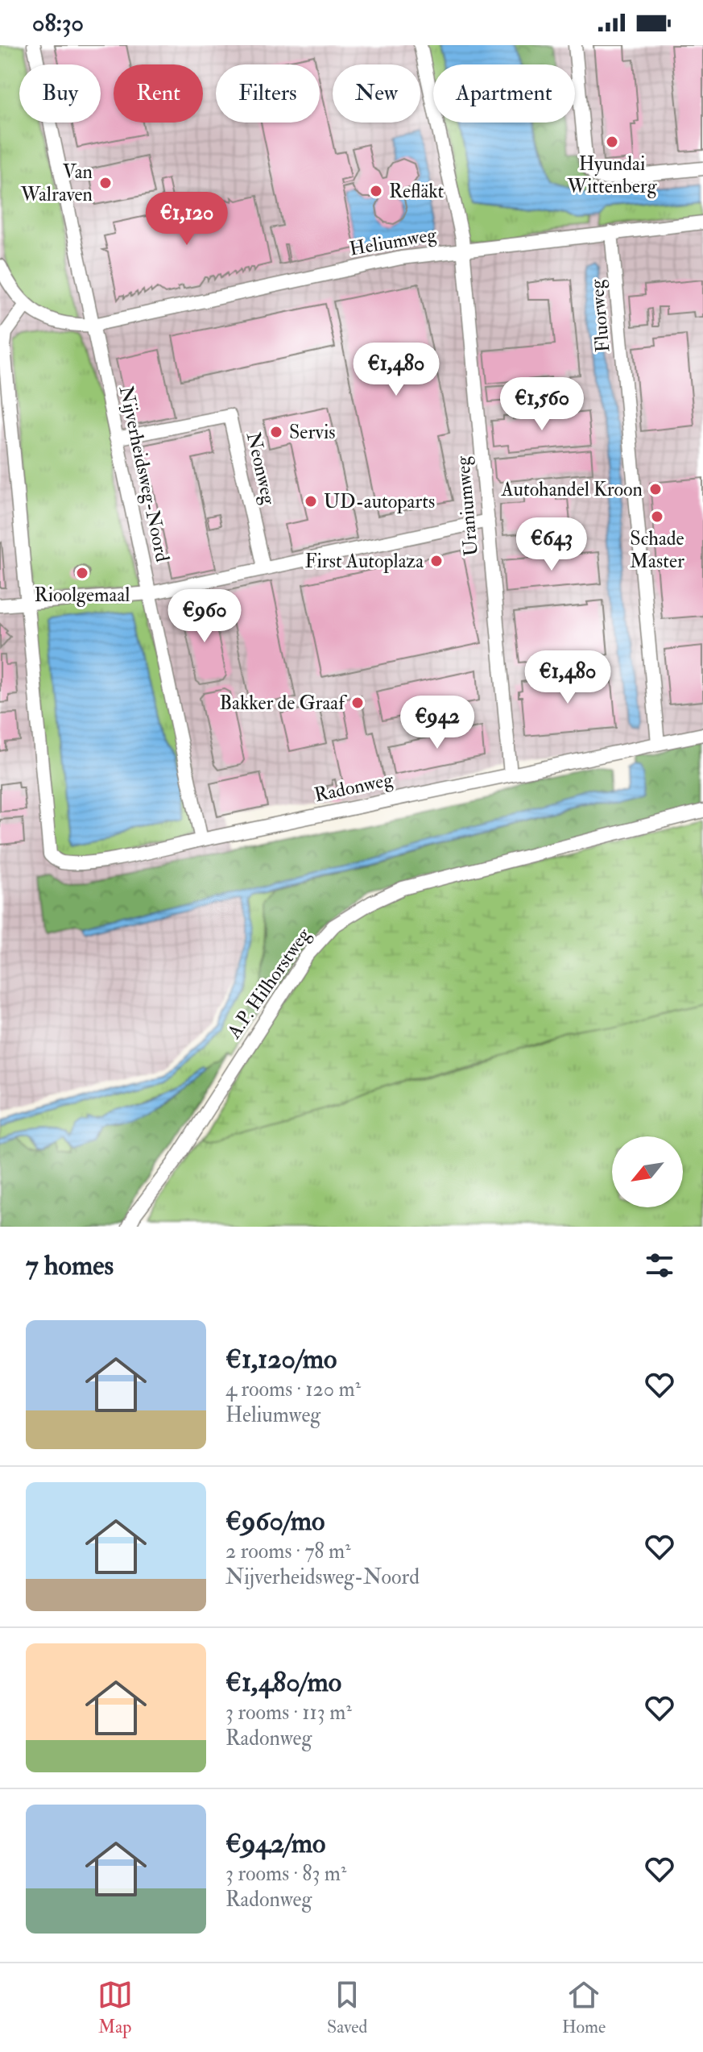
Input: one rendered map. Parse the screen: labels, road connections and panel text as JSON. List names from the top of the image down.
{
  "streets": {
    "street": [
      "Heliumweg",
      "Fluorweg",
      "Neonweg",
      "Nijverheidsweg-Noord",
      "Uraniumweg",
      "Radonweg",
      "A.P. Hilhorstweg"
    ]
  },
  "crossings": [
    ["Heliumweg", "Fluorweg"],
    ["Heliumweg", "Nijverheidsweg-Noord"],
    ["Heliumweg", "Uraniumweg"],
    ["Fluorweg", "Radonweg"],
    ["Neonweg", "Nijverheidsweg-Noord"],
    ["Nijverheidsweg-Noord", "Radonweg"],
    ["Uraniumweg", "Radonweg"]
  ],
  "places": [
    "Hyundai Wittenberg",
    "Van Walraven",
    "Refläkt",
    "Servis",
    "Autohandel Kroon",
    "UD-autoparts",
    "Schade Master",
    "First Autoplaza",
    "Rioolgemaal",
    "Bakker de Graaf"
  ],
  "north": "bottom left",
  "page": {
    "status": "08:30",
    "chip": [
      "Buy",
      "Rent",
      "Filters",
      "New",
      "Apartment"
    ],
    "price": [
      "€1,120",
      "€1,480",
      "€1,560",
      "€643",
      "€960",
      "€1,480",
      "€942"
    ],
    "heading": "7 homes",
    "list": [
      {
        "name": "€1,120/mo",
        "note": "4 rooms · 120 m² · Heliumweg"
      },
      {
        "name": "€960/mo",
        "note": "2 rooms · 78 m² · Nijverheidsweg-Noord"
      },
      {
        "name": "€1,480/mo",
        "note": "3 rooms · 113 m² · Radonweg"
      },
      {
        "name": "€942/mo",
        "note": "3 rooms · 83 m² · Radonweg"
      }
    ],
    "tabs": ["Map", "Saved", "Home"]
  }
}
